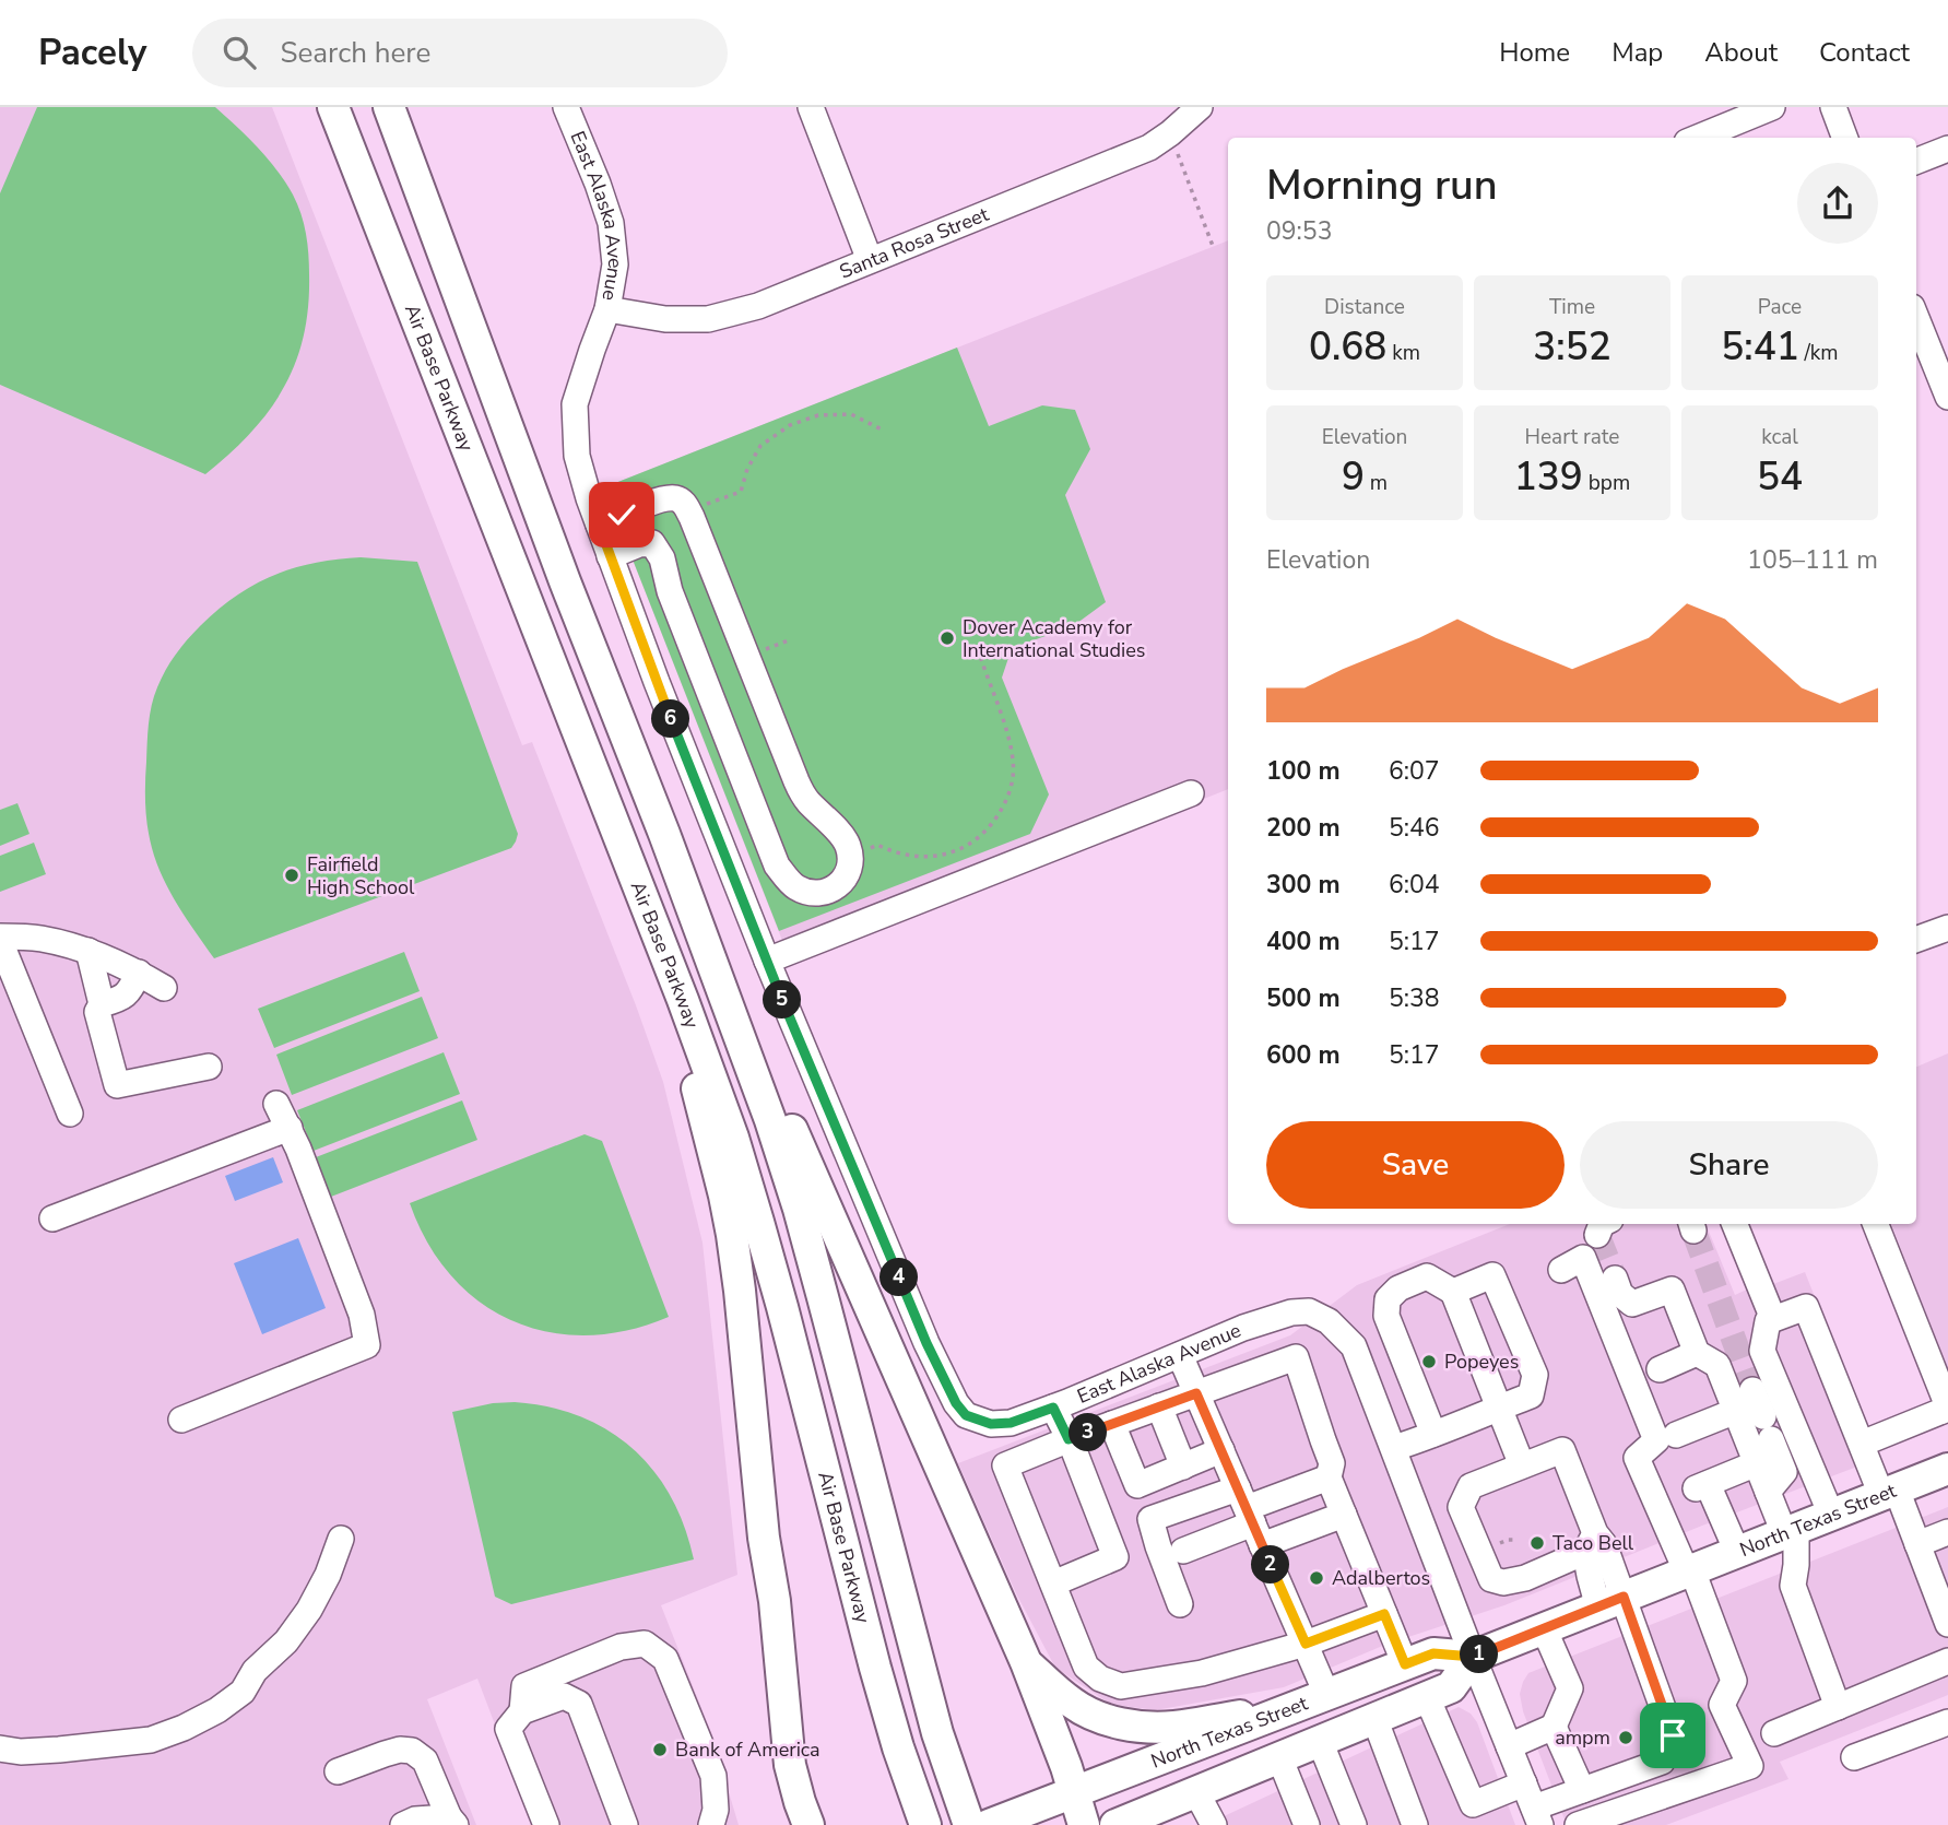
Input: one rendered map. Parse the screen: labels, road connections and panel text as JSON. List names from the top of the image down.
{
  "streets": {
    "main road": ["Air Base Parkway", "North Texas Street"],
    "street": ["East Alaska Avenue", "Santa Rosa Street"]
  },
  "crossings": [
    ["East Alaska Avenue", "Santa Rosa Street"],
    ["East Alaska Avenue", "North Texas Street"]
  ],
  "places": [
    "Dover Academy for International Studies",
    "Fairfield High School",
    "Popeyes",
    "Taco Bell",
    "Adalbertos",
    "ampm",
    "Bank of America"
  ],
  "page": {
    "header": "Pacely",
    "search": "Search here",
    "nav": [
      "Home",
      "Map",
      "About",
      "Contact"
    ],
    "heading": ["Morning run", "09:53"],
    "stats": [
      ["Distance", "0.68 km"],
      ["Time", "3:52"],
      ["Pace", "5:41 /km"],
      ["Elevation", "9 m"],
      ["Heart rate", "139 bpm"],
      ["kcal", "54"]
    ],
    "chart": ["Elevation", "105–111 m"],
    "pins": [
      "6",
      "5",
      "4",
      "3",
      "2",
      "1"
    ],
    "list": [
      {
        "name": "100 m",
        "note": "6:07"
      },
      {
        "name": "200 m",
        "note": "5:46"
      },
      {
        "name": "300 m",
        "note": "6:04"
      },
      {
        "name": "400 m",
        "note": "5:17"
      },
      {
        "name": "500 m",
        "note": "5:38"
      },
      {
        "name": "600 m",
        "note": "5:17"
      }
    ],
    "buttons": ["Save", "Share"]
  }
}
